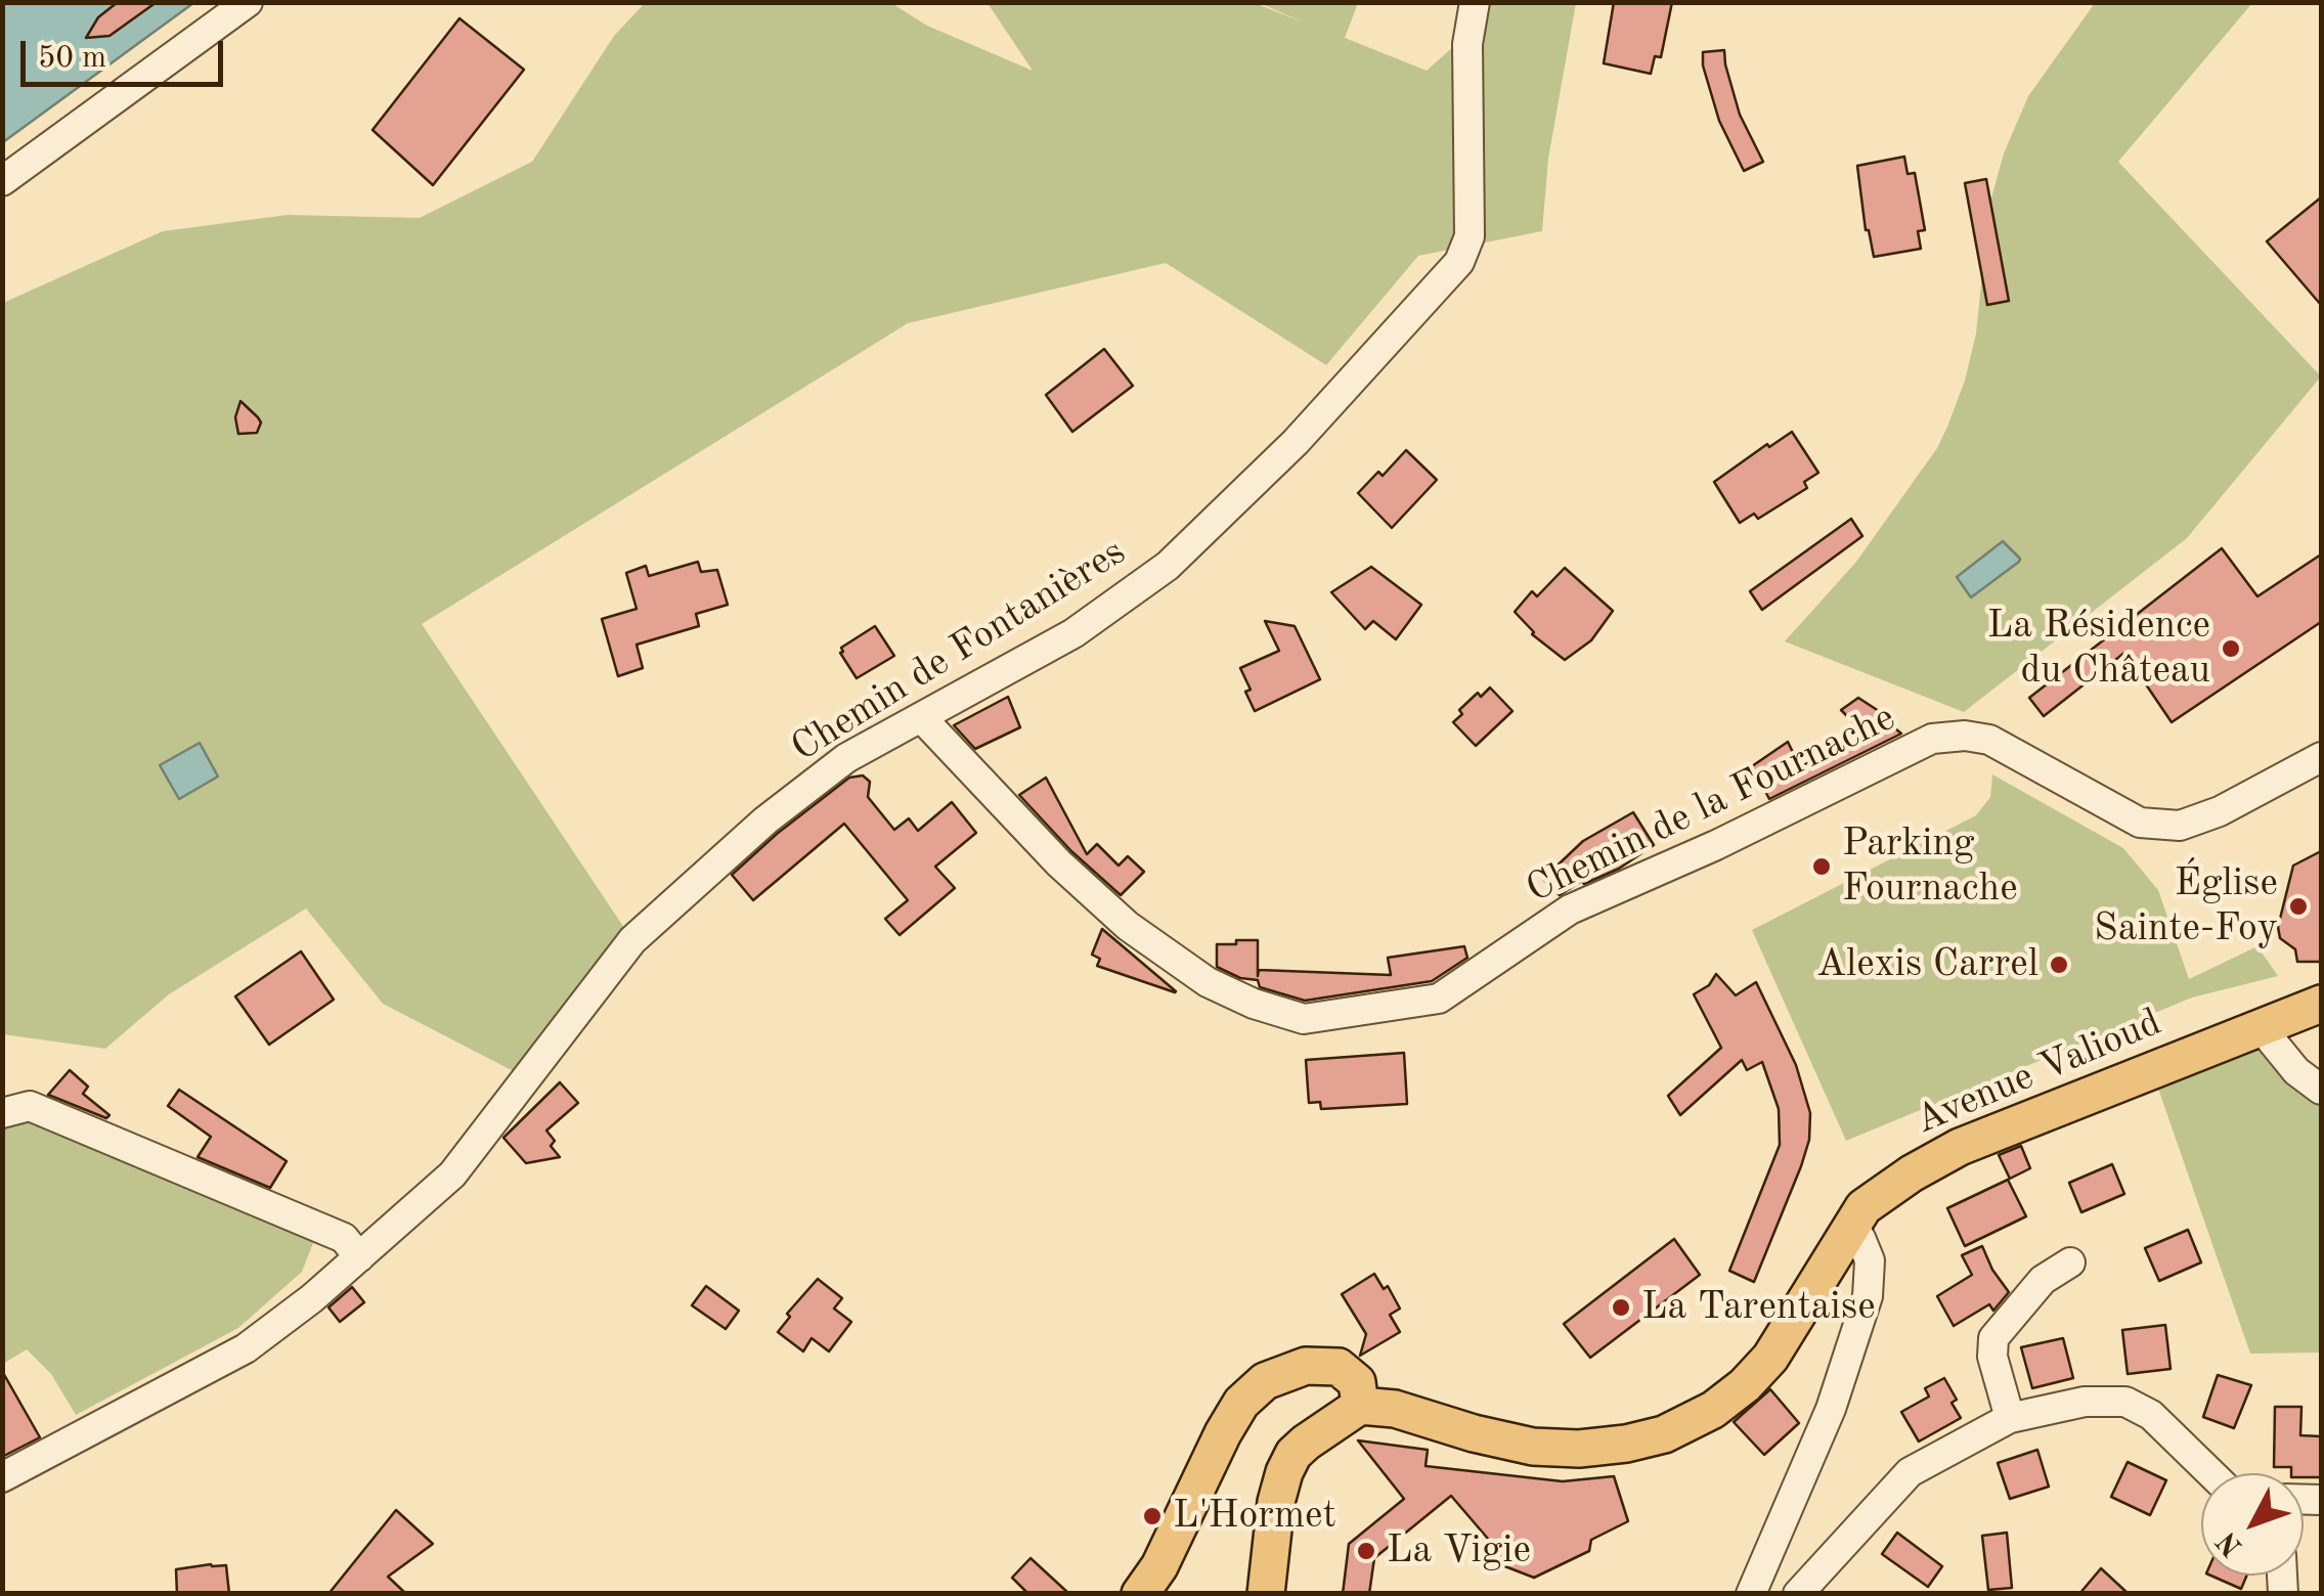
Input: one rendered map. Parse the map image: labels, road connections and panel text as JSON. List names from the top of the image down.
{
  "streets": {
    "main road": ["Avenue Valioud"],
    "street": ["Chemin de Fontanières", "Chemin de la Fournache"]
  },
  "crossings": [
    ["Chemin de Fontanières", "Chemin de la Fournache"]
  ],
  "places": [
    "La Résidence du Château",
    "Parking Fournache",
    "Église Sainte-Foy",
    "Alexis Carrel",
    "La Tarentaise",
    "L'Hormet",
    "La Vigie"
  ],
  "scale_bar": "50 m",
  "north": "bottom left"
}
